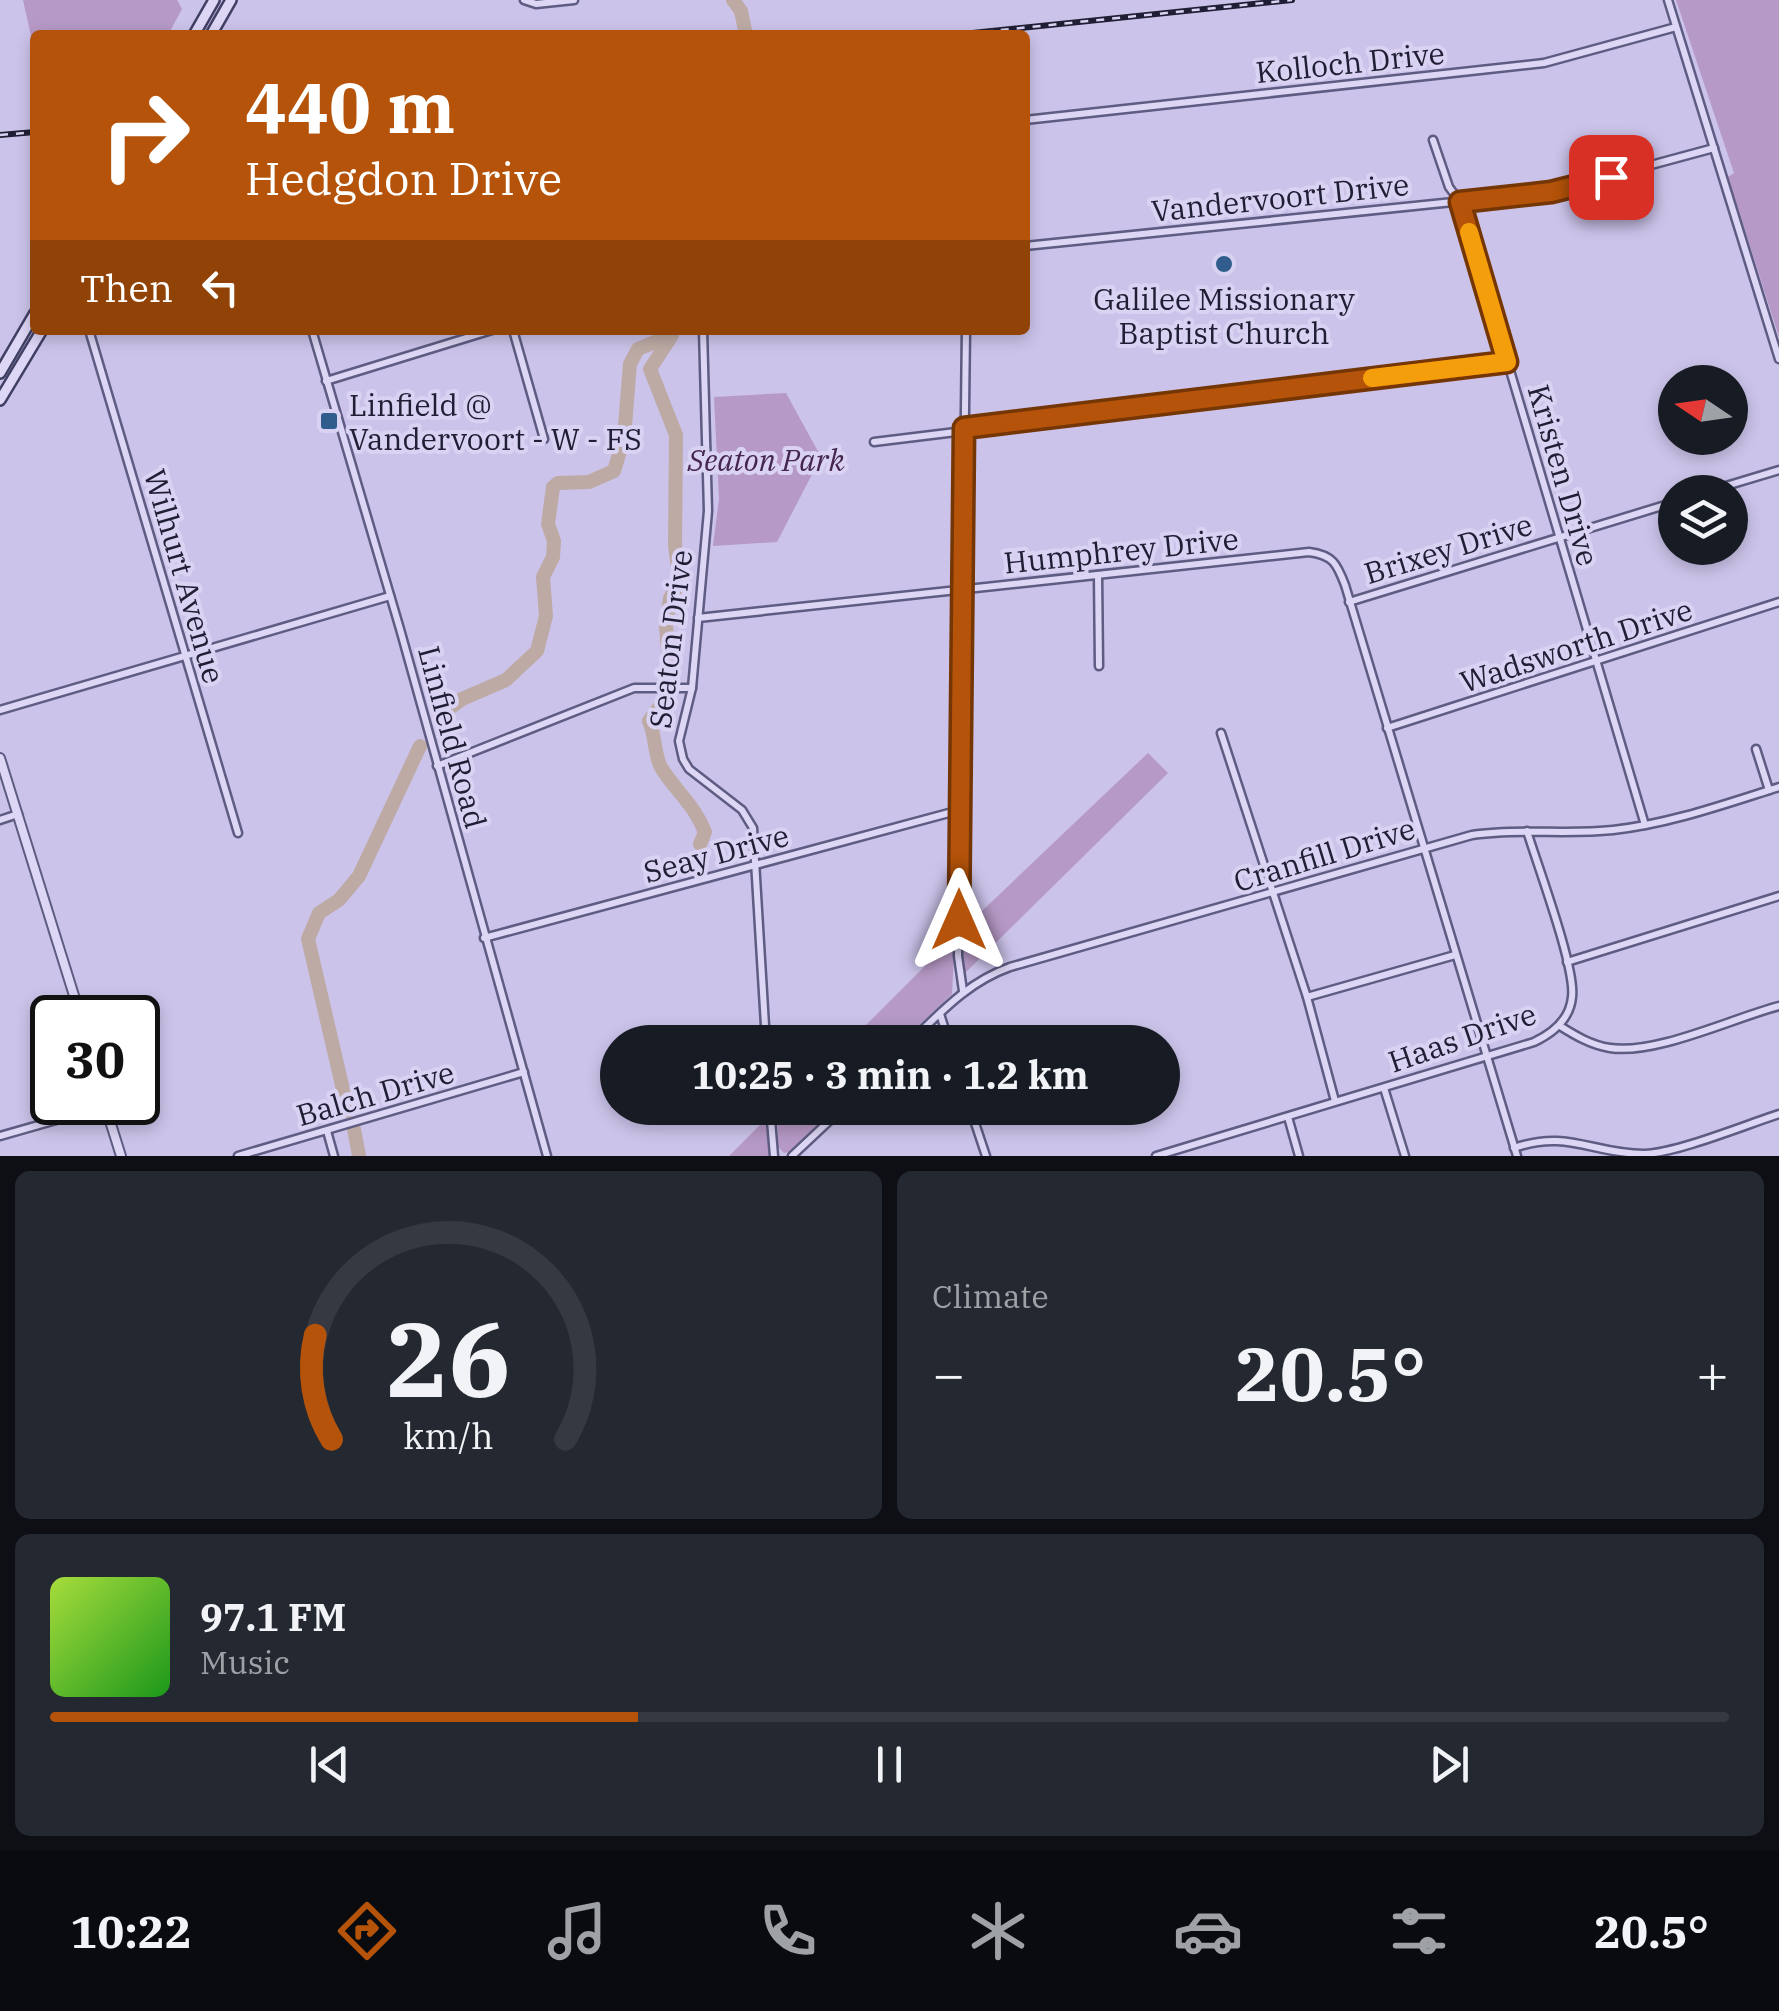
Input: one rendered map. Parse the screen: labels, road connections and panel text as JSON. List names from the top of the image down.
{
  "streets": {
    "street": [
      "Kolloch Drive",
      "Vandervoort Drive",
      "Kristen Drive",
      "Brixey Drive",
      "Humphrey Drive",
      "Wilhurt Avenue",
      "Seaton Drive",
      "Wadsworth Drive",
      "Linfield Road",
      "Seay Drive",
      "Cranfill Drive",
      "Haas Drive",
      "Balch Drive"
    ]
  },
  "crossings": [
    ["Vandervoort Drive", "Kristen Drive"],
    ["Kristen Drive", "Brixey Drive"],
    ["Kristen Drive", "Wadsworth Drive"],
    ["Kristen Drive", "Cranfill Drive"],
    ["Brixey Drive", "Humphrey Drive"],
    ["Humphrey Drive", "Seaton Drive"],
    ["Seaton Drive", "Seay Drive"],
    ["Linfield Road", "Seay Drive"],
    ["Linfield Road", "Balch Drive"]
  ],
  "parks": ["Seaton Park"],
  "places": {
    "other": ["Galilee Missionary Baptist Church"],
    "transit": ["Linfield @ Vandervoort - W - FS"]
  },
  "north": "left",
  "page": {
    "turn": ["440 m", "Hedgdon Drive"],
    "then": "Then",
    "limit": "30",
    "trip": "10:25 · 3 min · 1.2 km",
    "tile": "Climate",
    "heat": ["−", "20.5°", "+"],
    "song": ["97.1 FM", "Music"],
    "tabs": ["10:22", "20.5°"],
    "gauge": ["26", "km/h"]
  }
}
